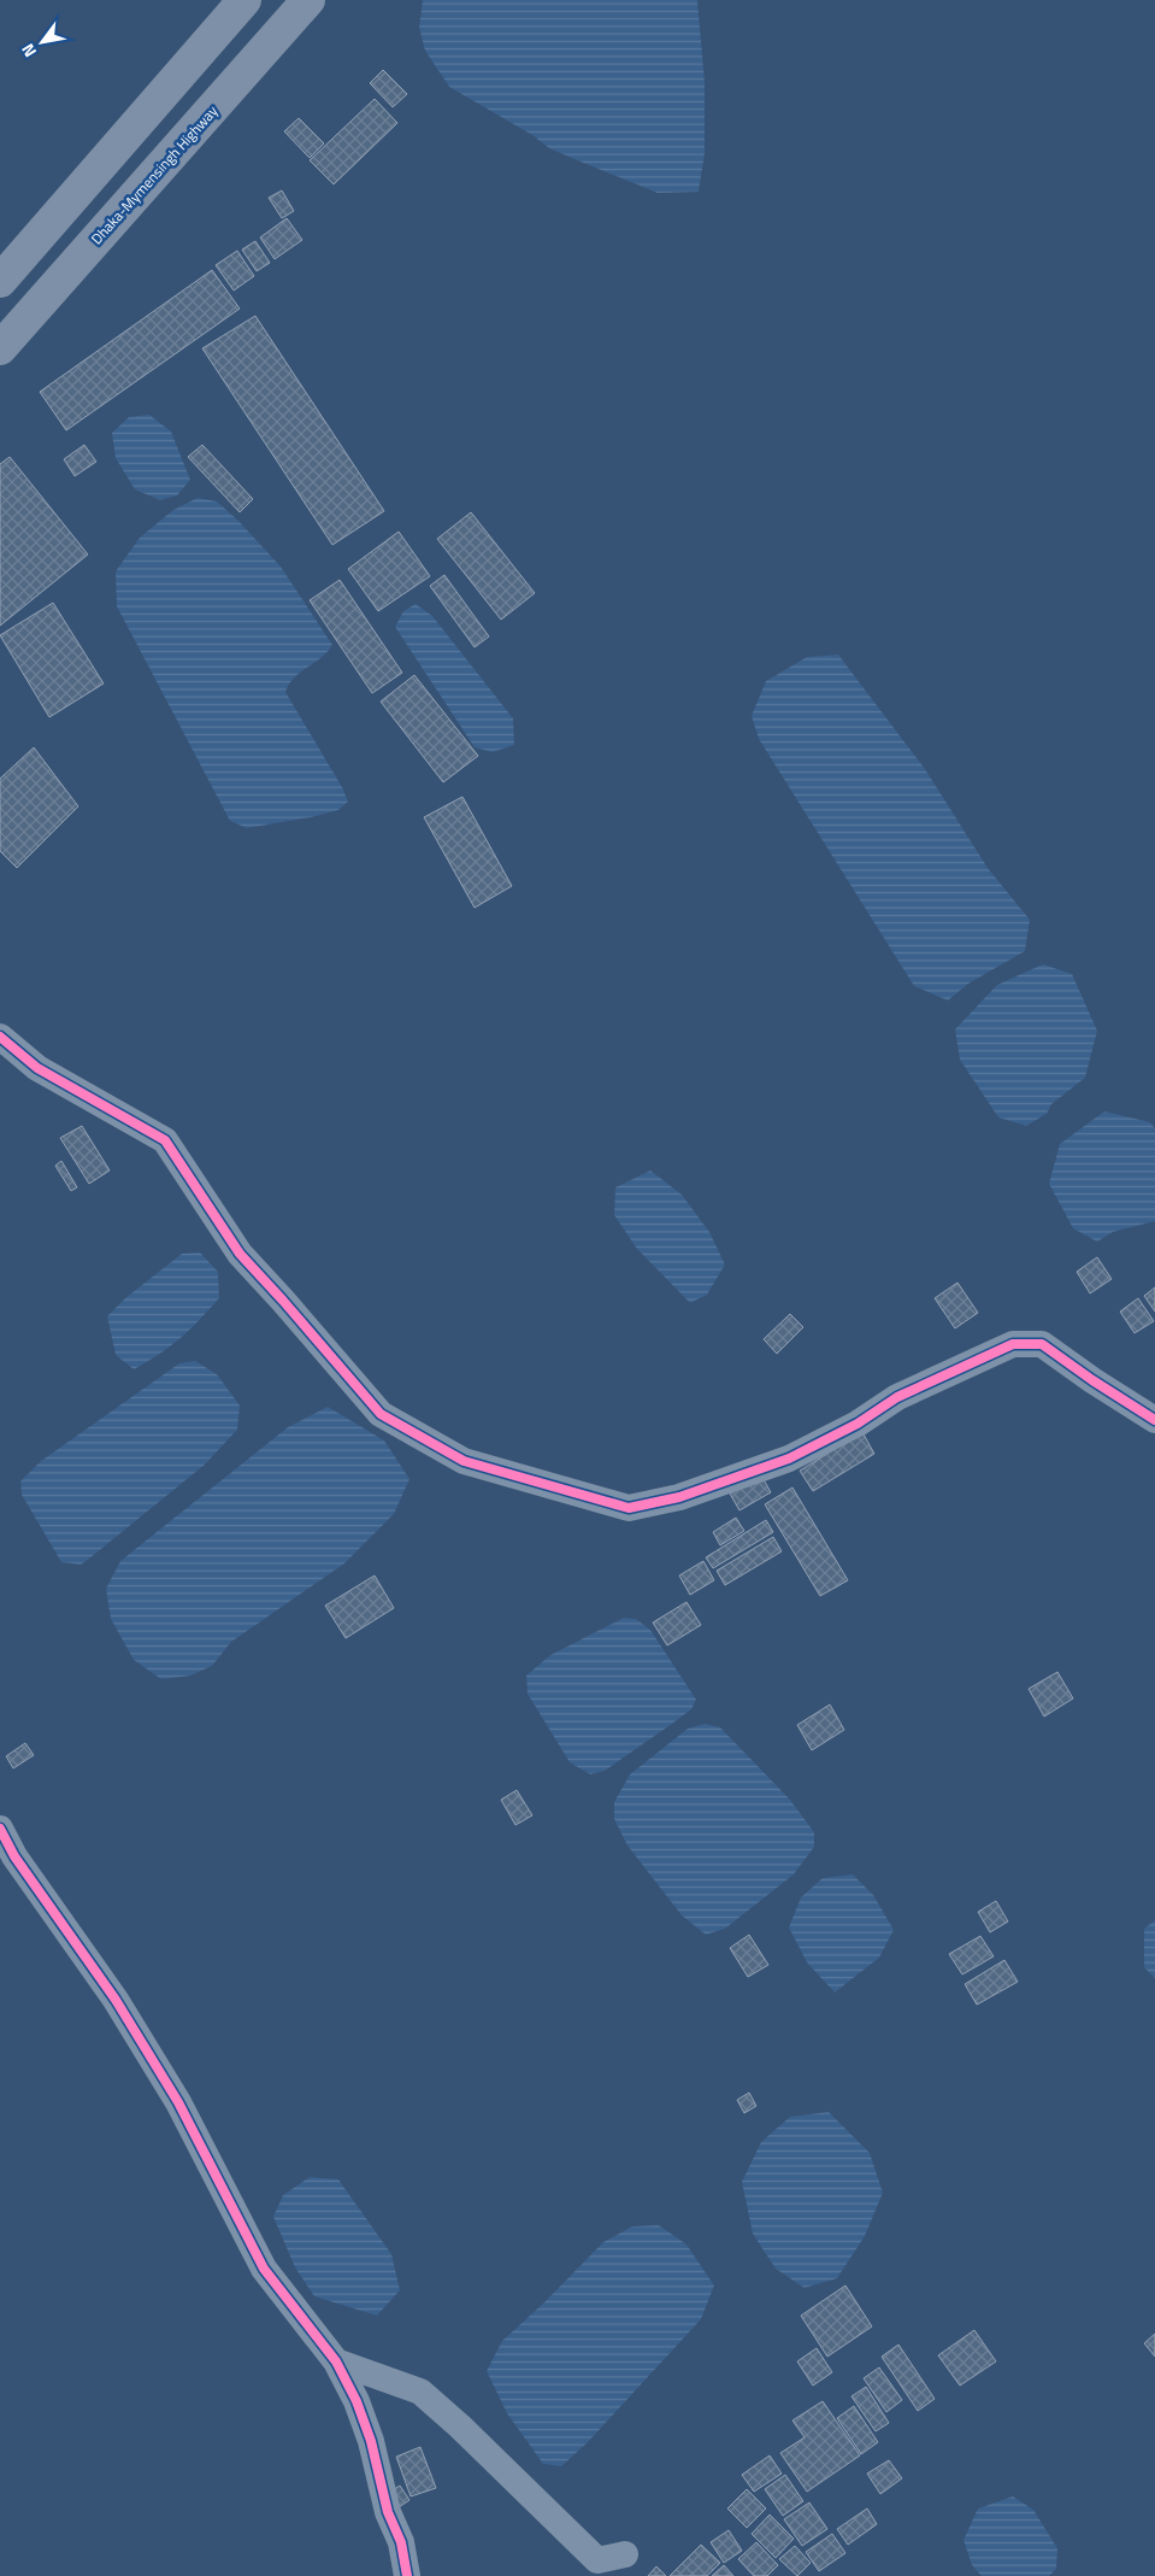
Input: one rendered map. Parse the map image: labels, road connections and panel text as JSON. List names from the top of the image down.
{
  "streets": {
    "highway": ["Dhaka-Mymensingh Highway"]
  },
  "north": "bottom left"
}
